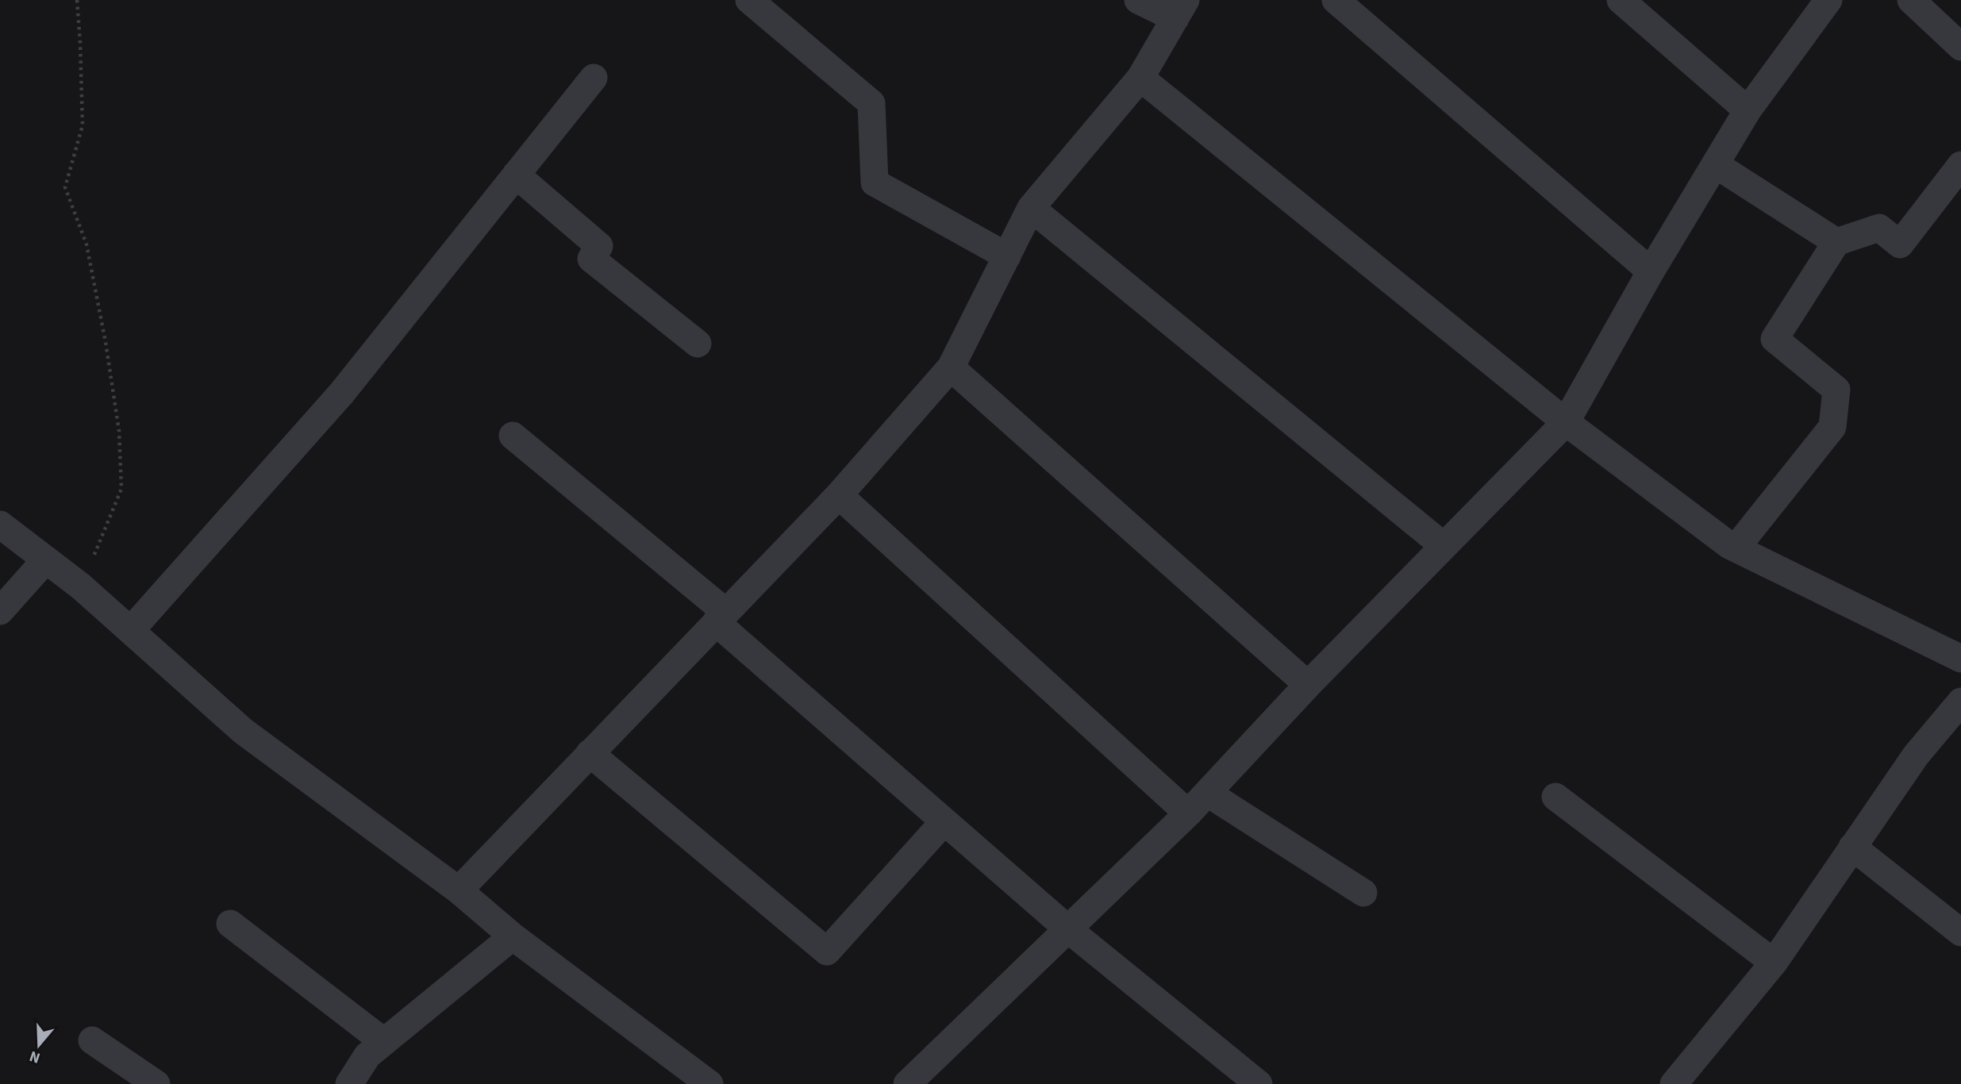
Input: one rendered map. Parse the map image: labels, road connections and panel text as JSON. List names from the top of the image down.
{
  "north": "bottom"
}
